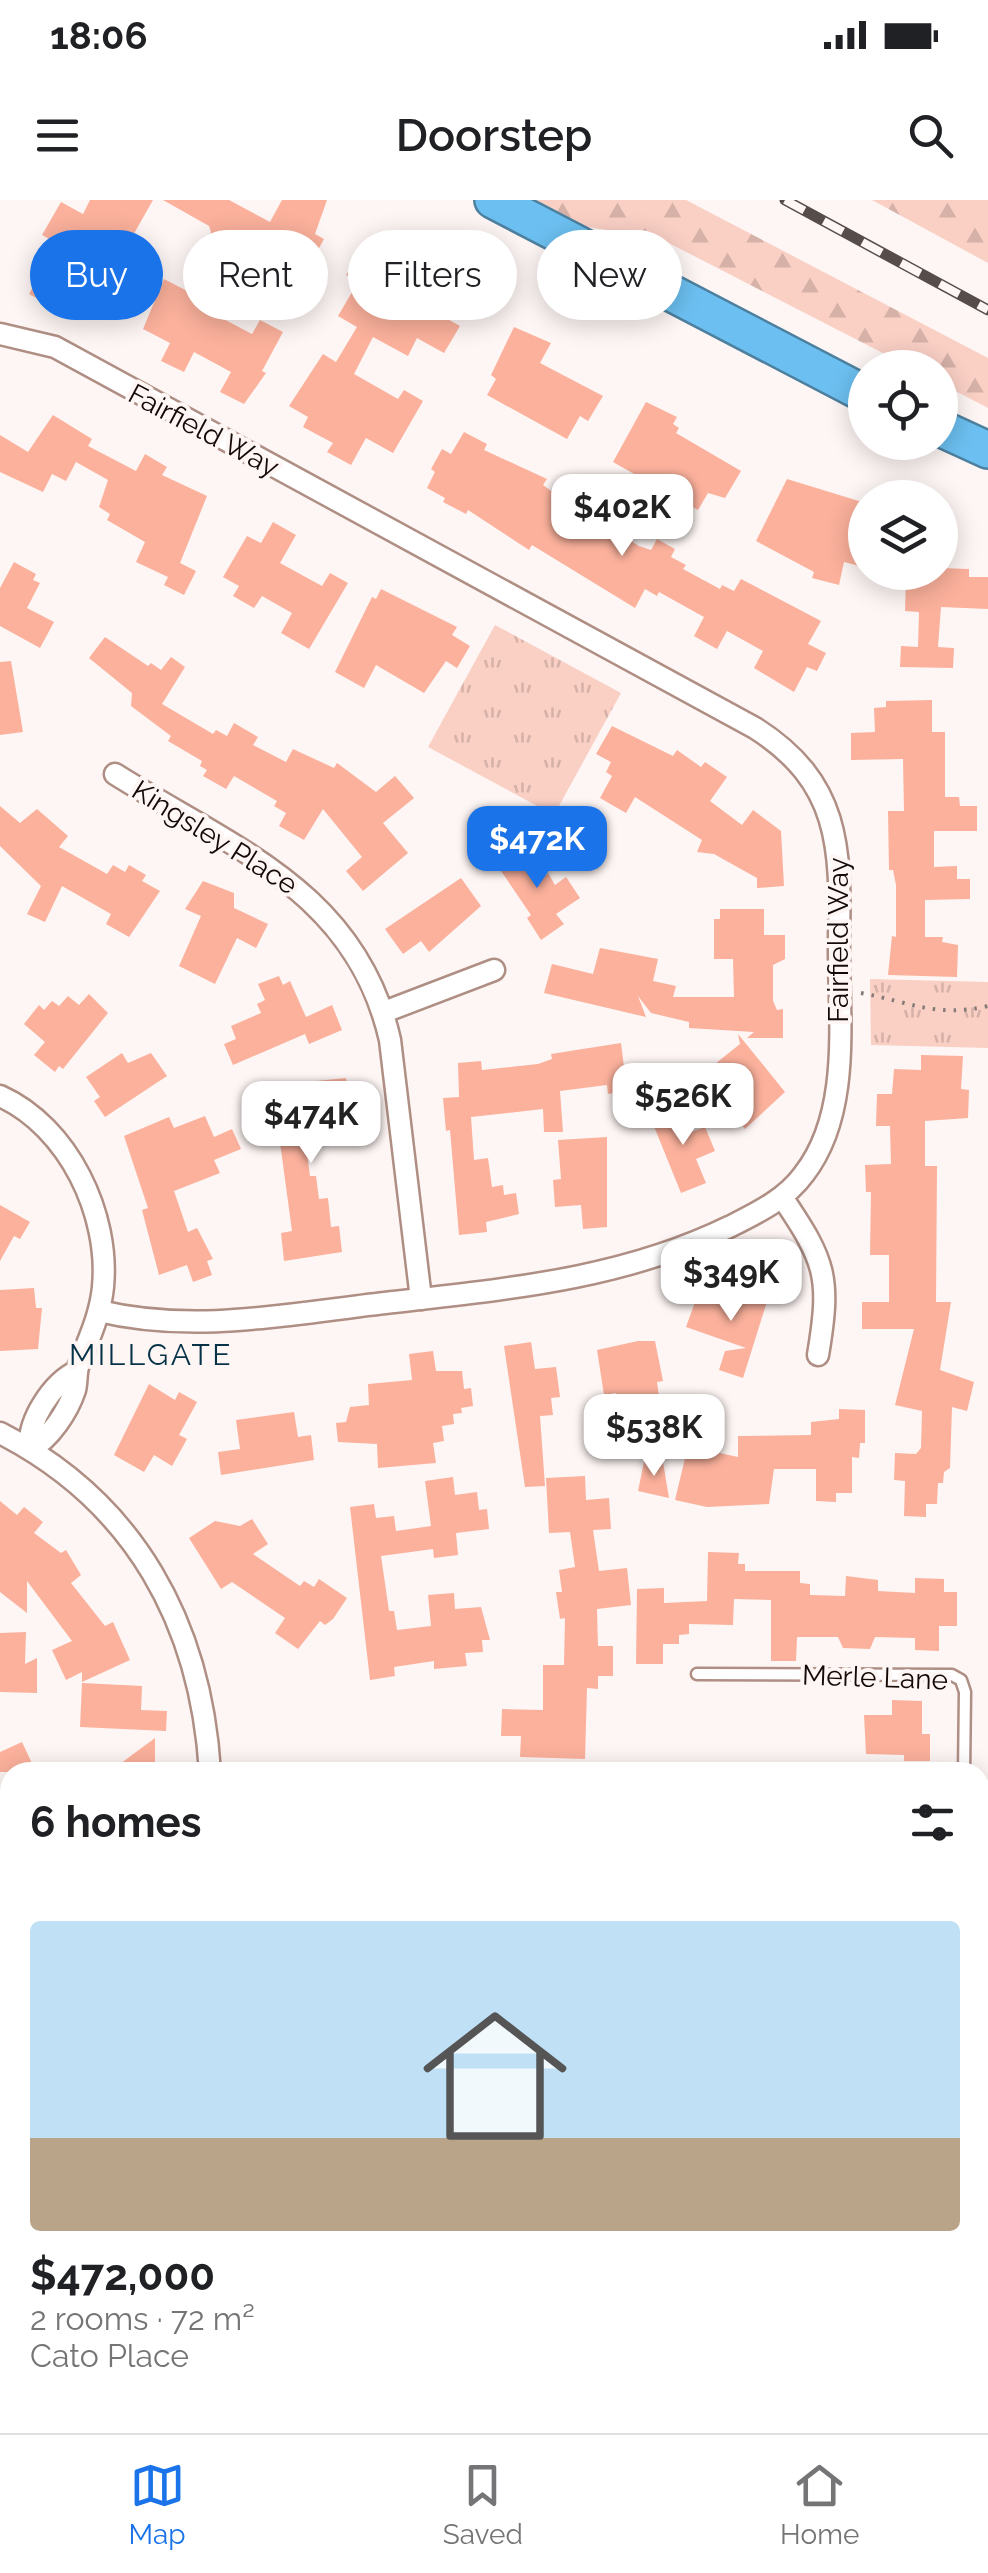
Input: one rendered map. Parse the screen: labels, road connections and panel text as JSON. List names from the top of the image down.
{
  "streets": {
    "street": ["Fairfield Way", "Kingsley Place"],
    "lane": ["Merle Lane"]
  },
  "crossings": [
    ["Fairfield Way", "Kingsley Place"]
  ],
  "districts": ["MILLGATE"],
  "page": {
    "status": "18:06",
    "header": "Doorstep",
    "chip": [
      "Buy",
      "Rent",
      "Filters",
      "New"
    ],
    "price": [
      "$402K",
      "$472K",
      "$526K",
      "$474K",
      "$349K",
      "$538K"
    ],
    "heading": "6 homes",
    "list": [
      {
        "name": "$472,000",
        "note": "2 rooms · 72 m² · Cato Place"
      }
    ],
    "tabs": ["Map", "Saved", "Home"]
  }
}
